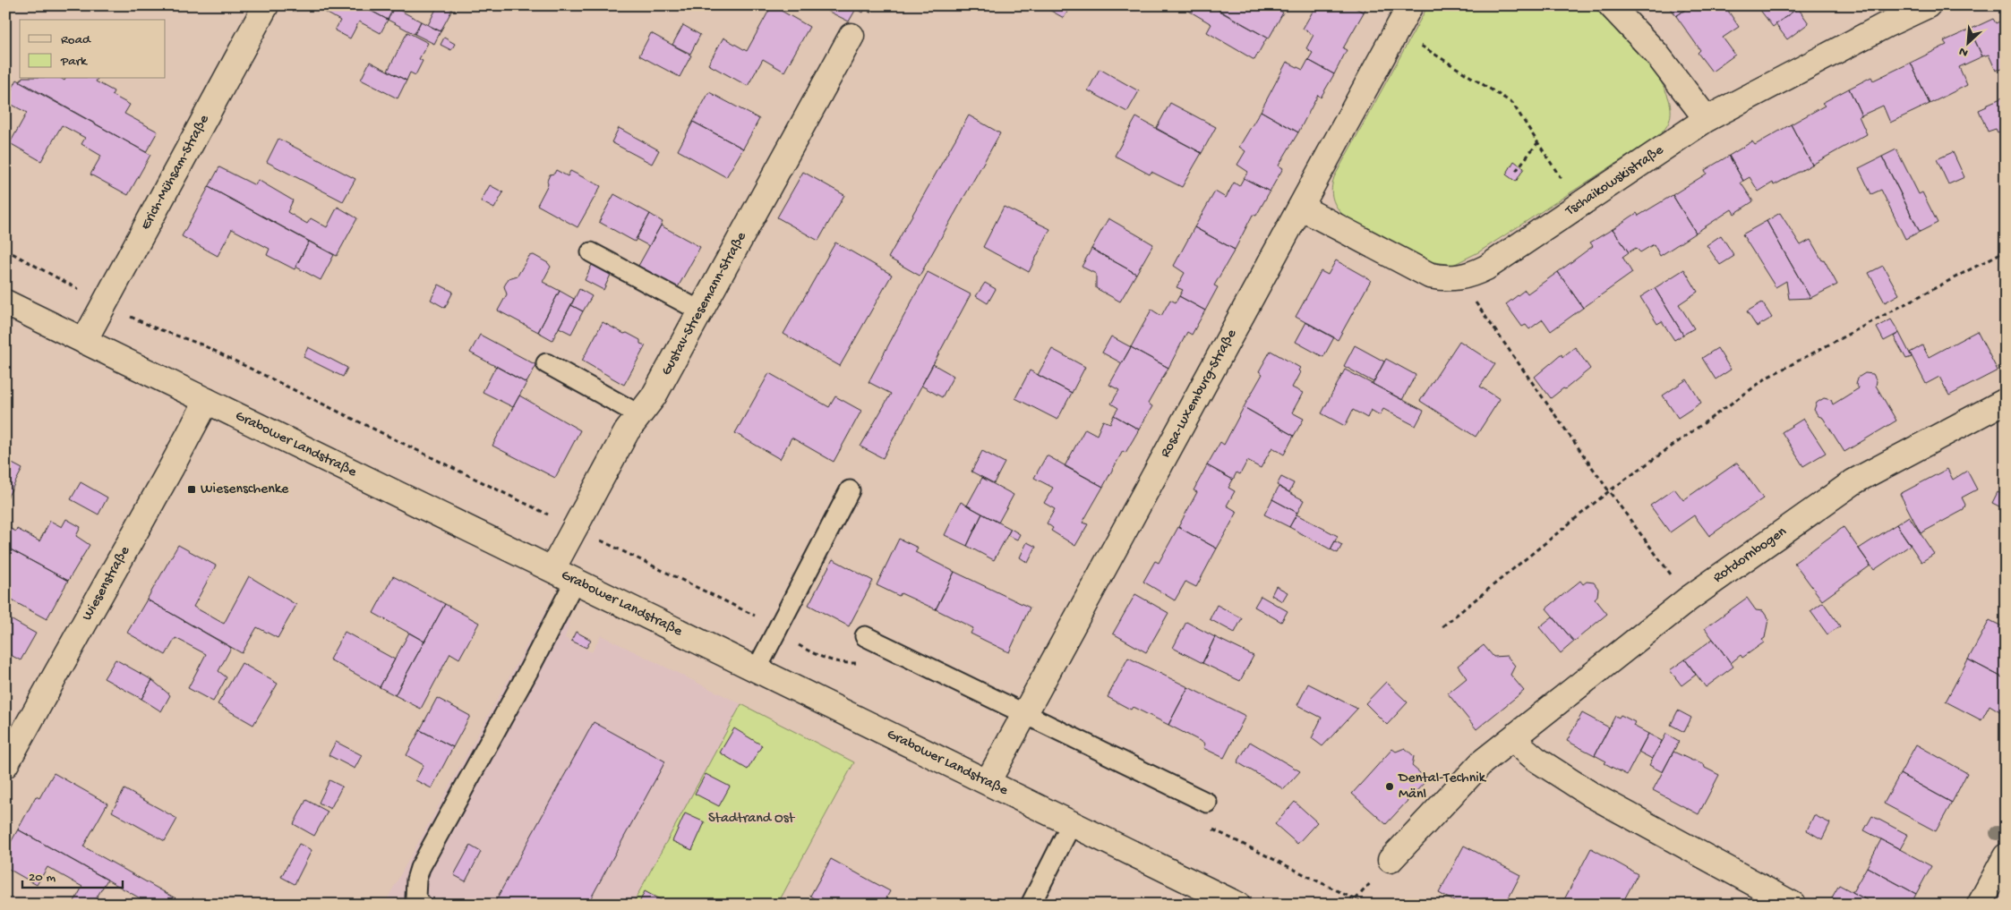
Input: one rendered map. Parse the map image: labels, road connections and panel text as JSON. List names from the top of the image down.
{
  "streets": {
    "street": [
      "Erich-Mühsam-Straße",
      "Tschaikowskistraße",
      "Gustav-Stresemann-Straße",
      "Rosa-Luxemburg-Straße",
      "Grabower Landstraße",
      "Rotdornbogen",
      "Wiesenstraße"
    ]
  },
  "crossings": [
    ["Erich-Mühsam-Straße", "Grabower Landstraße"],
    ["Tschaikowskistraße", "Rosa-Luxemburg-Straße"],
    ["Gustav-Stresemann-Straße", "Grabower Landstraße"],
    ["Rosa-Luxemburg-Straße", "Grabower Landstraße"],
    ["Grabower Landstraße", "Wiesenstraße"]
  ],
  "parks": ["Stadtrand Ost"],
  "places": {
    "transit": ["Wiesenschenke"],
    "other": ["Dental-Technik Mänl"]
  },
  "legend": ["Road", "Park"],
  "scale_bar": "20 m",
  "north": "bottom left"
}
